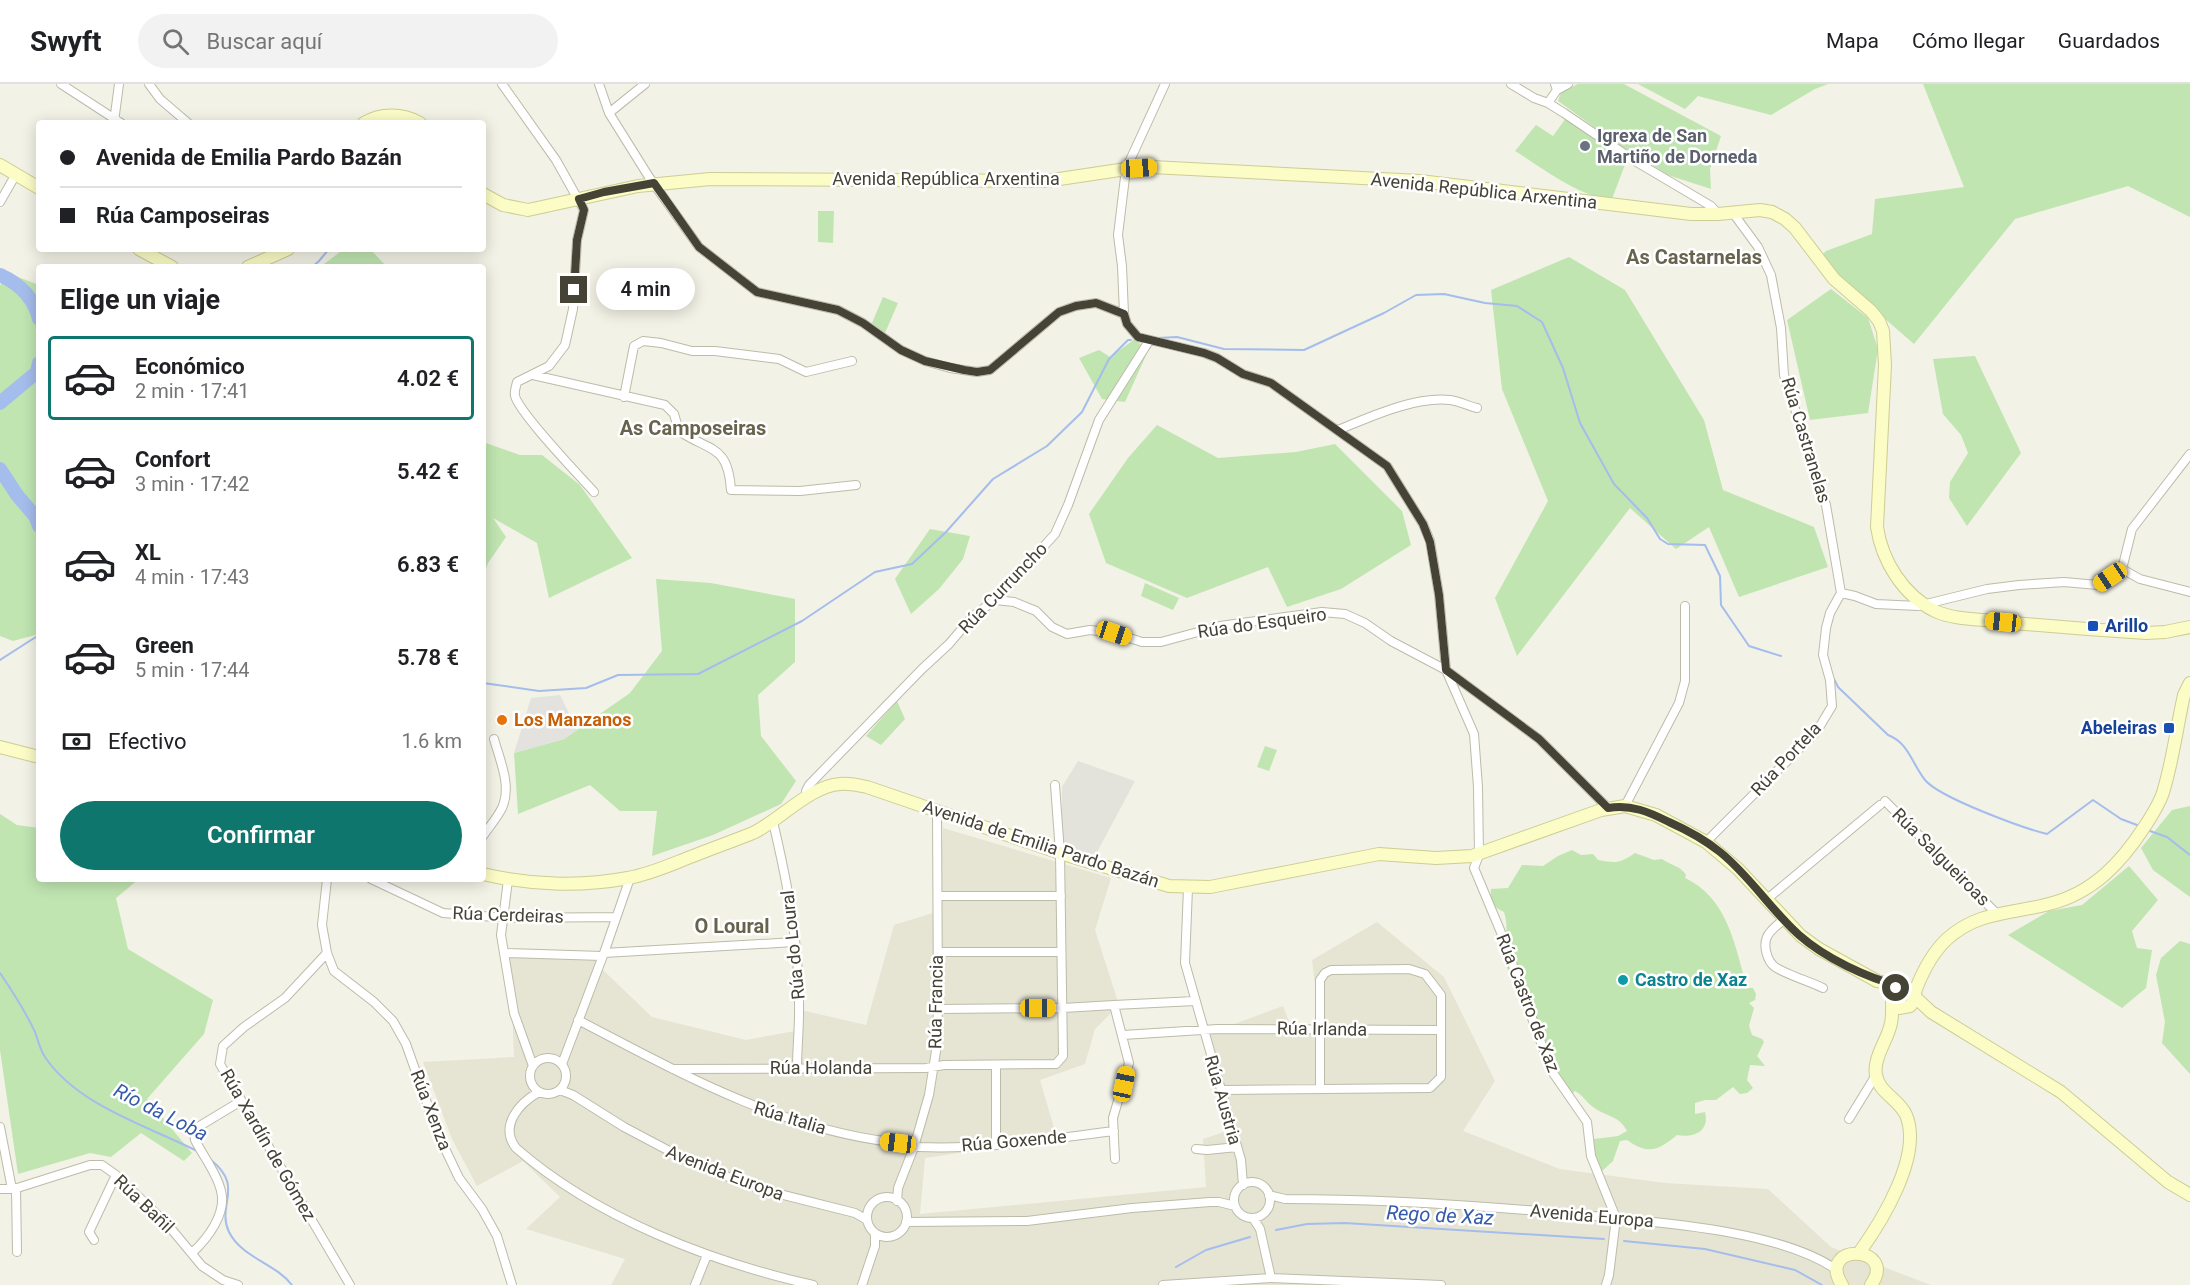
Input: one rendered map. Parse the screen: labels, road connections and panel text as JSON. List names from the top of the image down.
{
  "streets": {
    "street": [
      "Avenida República Arxentina",
      "Rúa Castranelas",
      "Rúa Curruncho",
      "Rúa do Esqueiro",
      "Rúa Portela",
      "Avenida de Emilia Pardo Bazán",
      "Rúa Salgueiroas",
      "Rúa Cerdeiras",
      "Rúa do Loural",
      "Rúa Francia",
      "Rúa Castro de Xaz",
      "Rúa Irlanda",
      "Rúa Holanda",
      "Rúa Austria",
      "Rúa Xenza",
      "Rúa Italia",
      "Rúa Goxende",
      "Rúa Xardín de Gómez",
      "Avenida Europa",
      "Rúa Bañil"
    ]
  },
  "crossings": [
    ["Avenida República Arxentina", "Rúa Castranelas"],
    ["Rúa Castranelas", "Rúa Portela"],
    ["Rúa Curruncho", "Rúa do Esqueiro"],
    ["Rúa Curruncho", "Avenida de Emilia Pardo Bazán"],
    ["Rúa do Esqueiro", "Avenida de Emilia Pardo Bazán"],
    ["Rúa Portela", "Avenida de Emilia Pardo Bazán"],
    ["Avenida de Emilia Pardo Bazán", "Rúa Salgueiroas"],
    ["Avenida de Emilia Pardo Bazán", "Rúa do Loural"],
    ["Avenida de Emilia Pardo Bazán", "Rúa Francia"],
    ["Avenida de Emilia Pardo Bazán", "Rúa Castro de Xaz"],
    ["Avenida de Emilia Pardo Bazán", "Rúa Holanda"],
    ["Rúa do Loural", "Rúa Holanda"],
    ["Rúa Francia", "Rúa Holanda"],
    ["Rúa Francia", "Rúa Italia"],
    ["Rúa Francia", "Rúa Goxende"],
    ["Rúa Francia", "Avenida Europa"],
    ["Rúa Castro de Xaz", "Avenida Europa"],
    ["Rúa Irlanda", "Rúa Austria"],
    ["Rúa Holanda", "Rúa Italia"],
    ["Rúa Austria", "Avenida Europa"],
    ["Rúa Xenza", "Rúa Xardín de Gómez"],
    ["Rúa Italia", "Rúa Goxende"]
  ],
  "districts": ["As Castarnelas", "As Camposeiras", "O Loural"],
  "water": ["Río da Loba", "Rego de Xaz"],
  "places": {
    "other": ["Igrexa de San Martiño de Dorneda", "Los Manzanos", "Castro de Xaz"],
    "transit": ["Arillo", "Abeleiras"]
  },
  "page": {
    "header": "Swyft",
    "search": "Buscar aquí",
    "nav": ["Mapa", "Cómo llegar", "Guardados"],
    "banner": ["Avenida de Emilia Pardo Bazán", "Rúa Camposeiras"],
    "heading": "Elige un viaje",
    "bubble": "4 min",
    "list": [
      {
        "name": "Económico",
        "note": "2 min · 17:41",
        "value": "4.02 €"
      },
      {
        "name": "Confort",
        "note": "3 min · 17:42",
        "value": "5.42 €"
      },
      {
        "name": "XL",
        "note": "4 min · 17:43",
        "value": "6.83 €"
      },
      {
        "name": "Green",
        "note": "5 min · 17:44",
        "value": "5.78 €"
      }
    ],
    "pay": ["Efectivo", "1.6 km"],
    "buttons": "Confirmar"
  }
}
